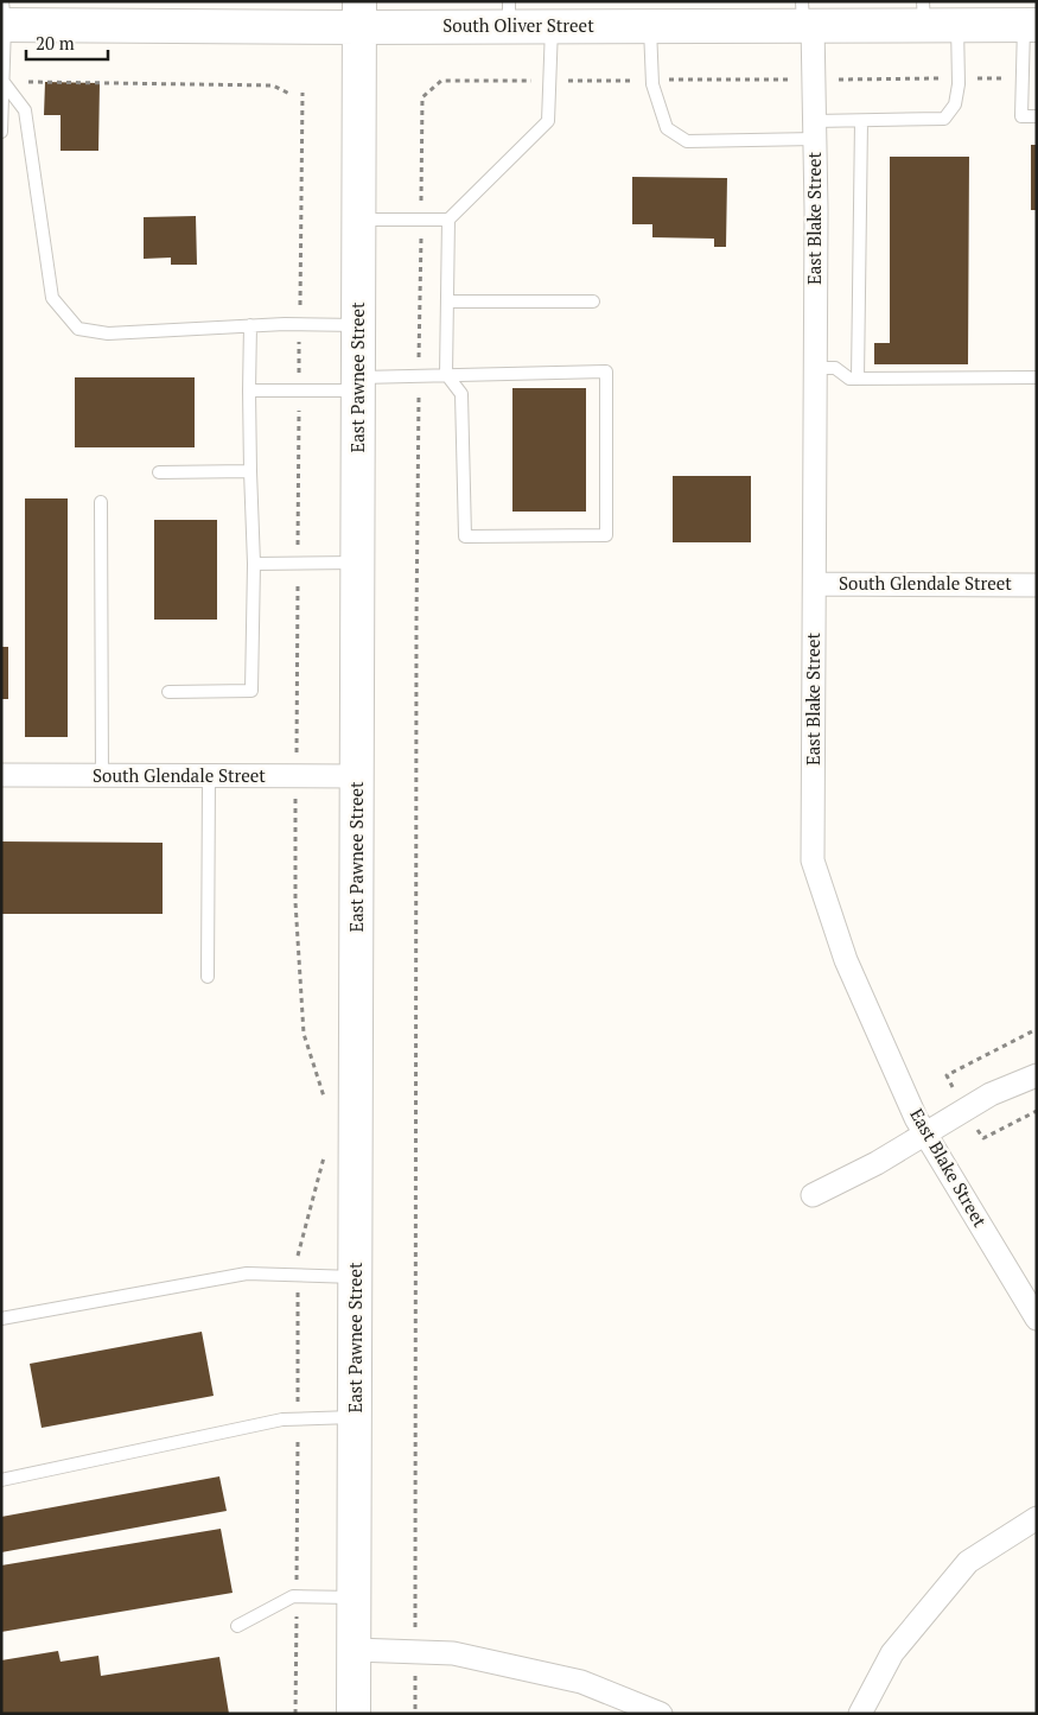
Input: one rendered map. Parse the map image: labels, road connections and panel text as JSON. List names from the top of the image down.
{
  "streets": {
    "main road": ["South Oliver Street", "East Pawnee Street"],
    "street": ["East Blake Street", "South Glendale Street"]
  },
  "crossings": [
    ["South Oliver Street", "East Blake Street"],
    ["South Oliver Street", "East Pawnee Street"],
    ["East Blake Street", "South Glendale Street"],
    ["East Pawnee Street", "South Glendale Street"]
  ],
  "scale_bar": "20 m"
}
